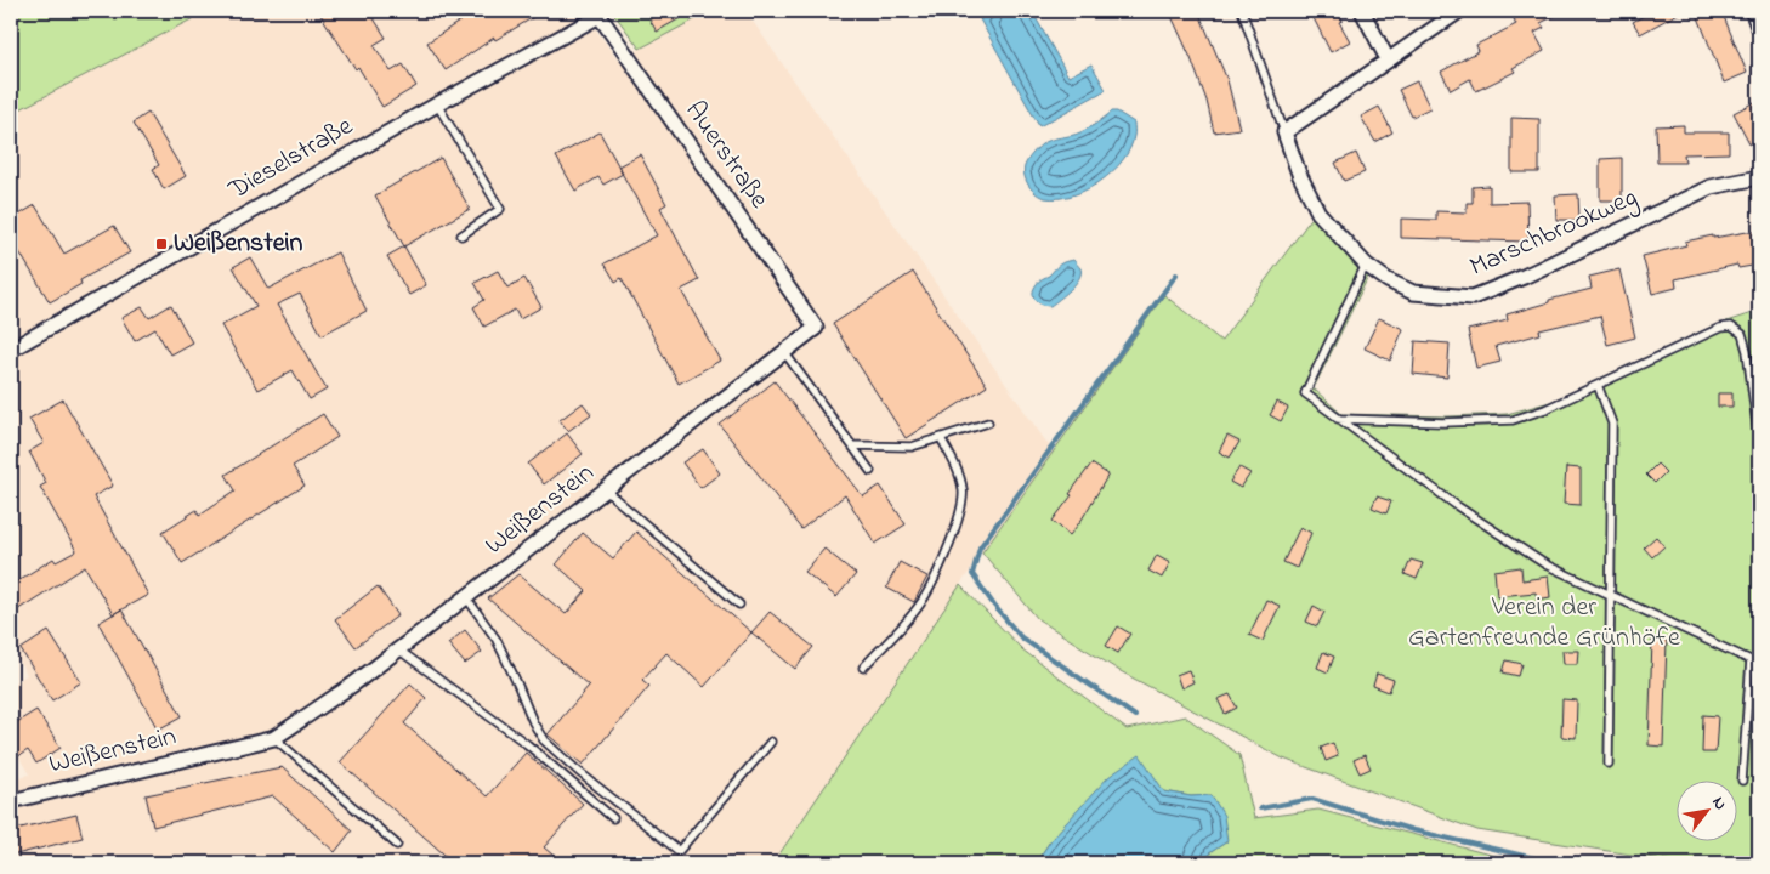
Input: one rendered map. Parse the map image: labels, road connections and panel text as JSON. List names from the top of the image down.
{
  "streets": {
    "street": [
      "Auerstraße",
      "Dieselstraße",
      "Marschbrookweg",
      "Weißenstein"
    ]
  },
  "crossings": [
    ["Auerstraße", "Dieselstraße"],
    ["Auerstraße", "Weißenstein"]
  ],
  "parks": ["Verein der Gartenfreunde Grünhöfe"],
  "places": {
    "transit": ["Weißenstein"]
  },
  "north": "top right"
}
